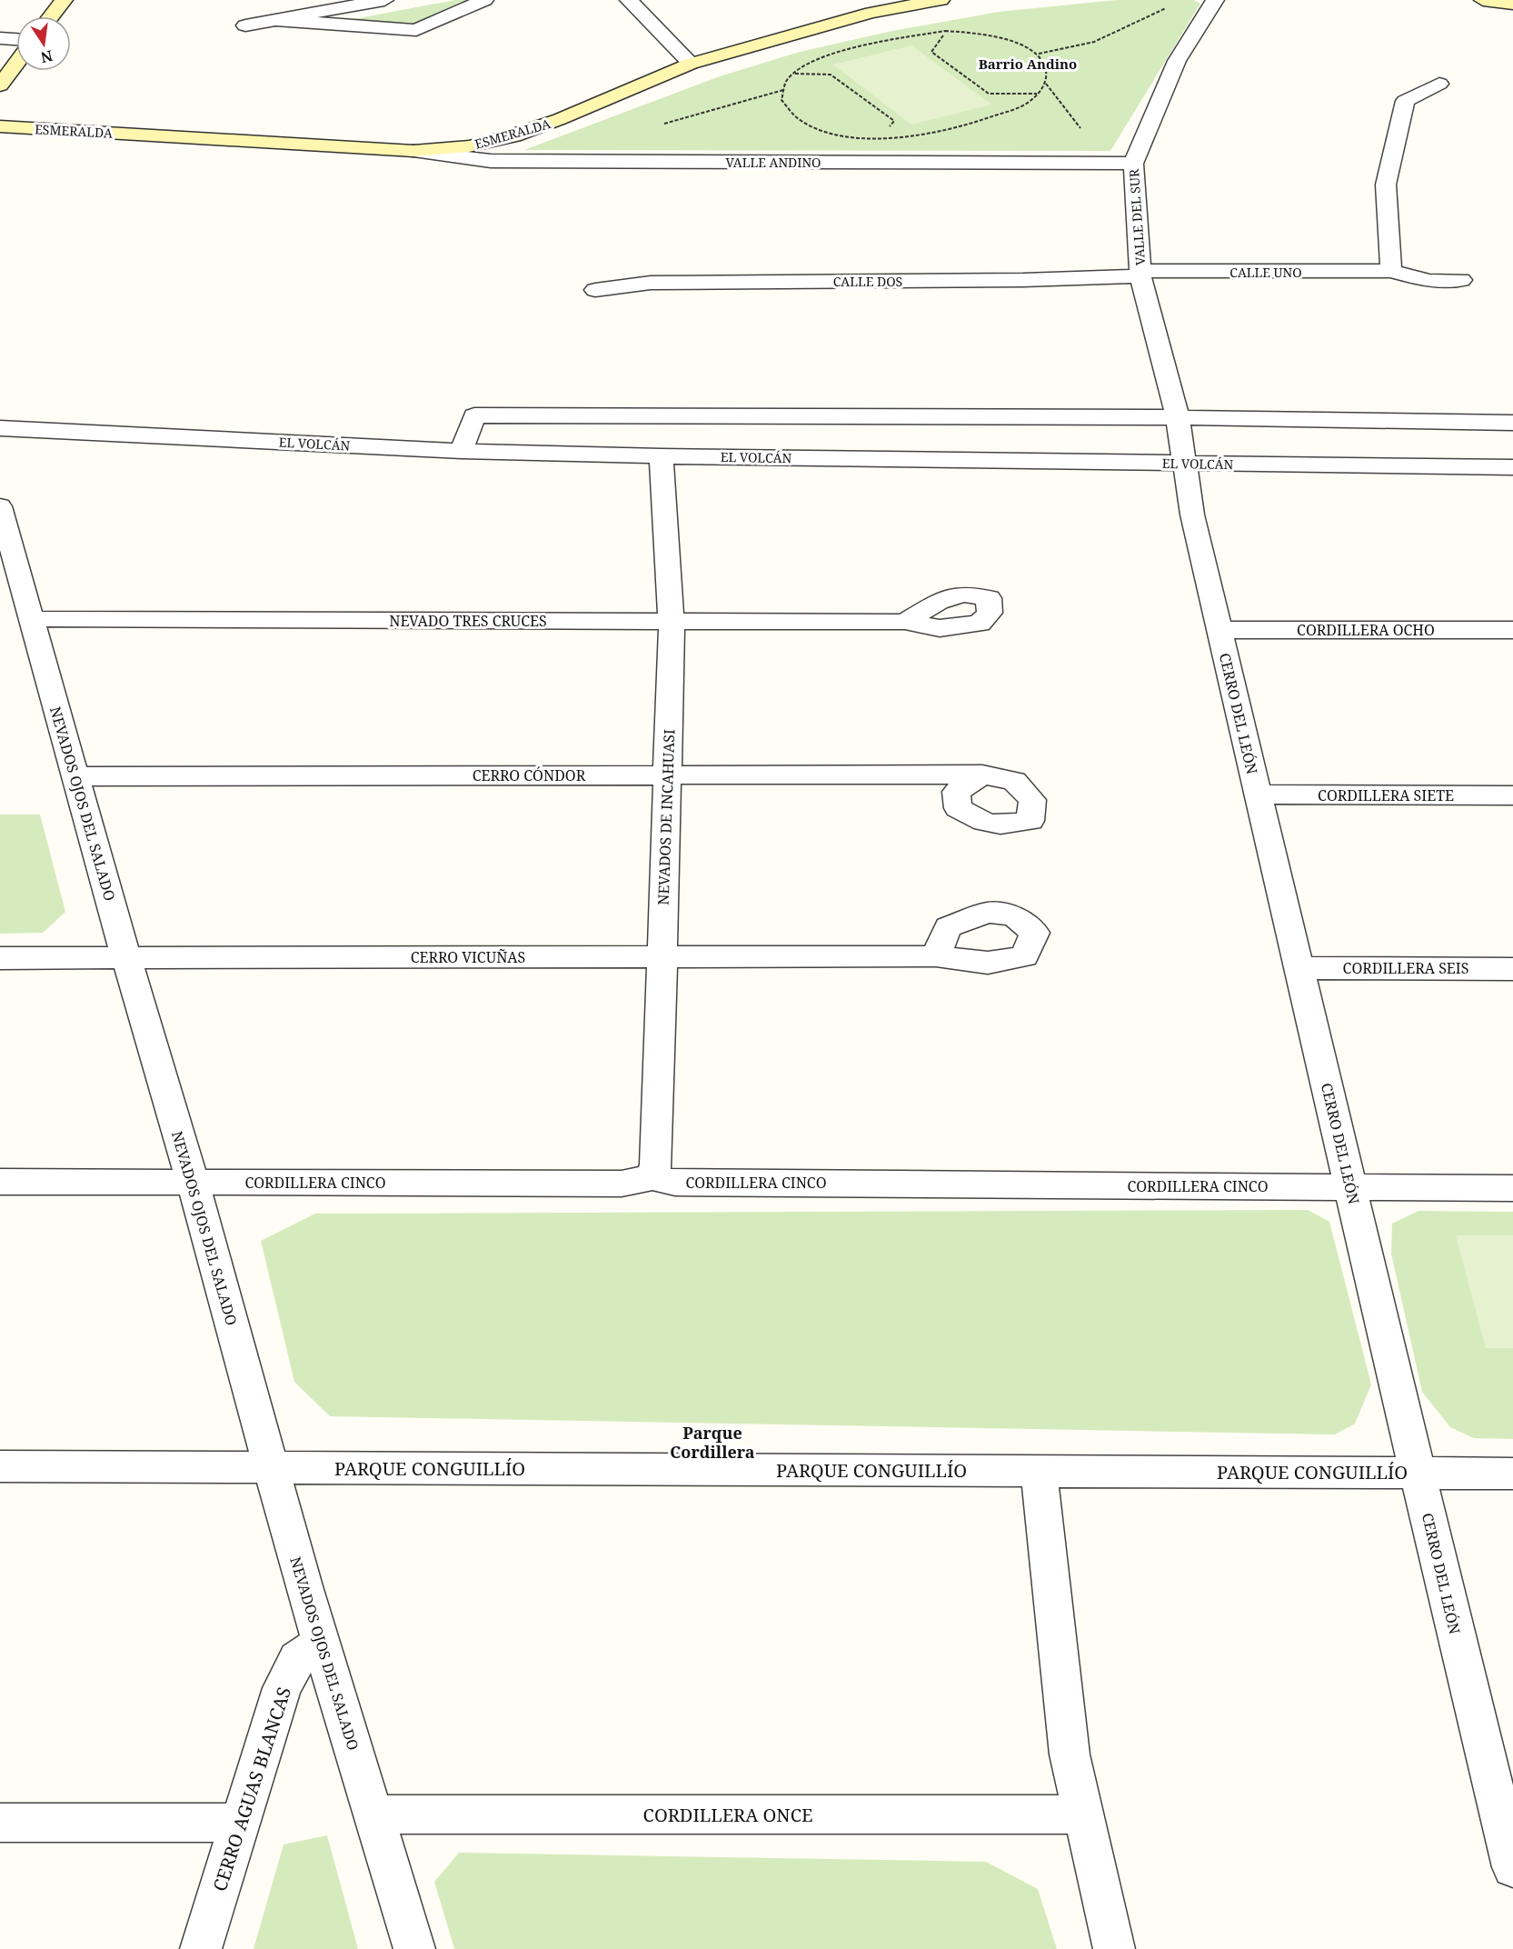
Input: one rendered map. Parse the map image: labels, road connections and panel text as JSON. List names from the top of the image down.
{
  "streets": {
    "street": [
      "ESMERALDA",
      "VALLE ANDINO",
      "VALLE DEL SUR",
      "CALLE UNO",
      "CALLE DOS",
      "EL VOLCÁN",
      "NEVADO TRES CRUCES",
      "CORDILLERA OCHO",
      "CERRO DEL LEÓN",
      "CERRO CÓNDOR",
      "CORDILLERA SIETE",
      "NEVADOS OJOS DEL SALADO",
      "NEVADOS DE INCAHUASI",
      "CERRO VICUÑAS",
      "CORDILLERA SEIS",
      "CORDILLERA CINCO",
      "PARQUE CONGUILLÍO",
      "CERRO AGUAS BLANCAS",
      "CORDILLERA ONCE"
    ]
  },
  "crossings": [
    ["ESMERALDA", "VALLE ANDINO"],
    ["VALLE ANDINO", "VALLE DEL SUR"],
    ["VALLE DEL SUR", "CALLE UNO"],
    ["VALLE DEL SUR", "CALLE DOS"],
    ["VALLE DEL SUR", "CERRO DEL LEÓN"],
    ["CALLE UNO", "CALLE DOS"],
    ["EL VOLCÁN", "CERRO DEL LEÓN"],
    ["EL VOLCÁN", "NEVADOS DE INCAHUASI"],
    ["NEVADO TRES CRUCES", "NEVADOS OJOS DEL SALADO"],
    ["NEVADO TRES CRUCES", "NEVADOS DE INCAHUASI"],
    ["CORDILLERA OCHO", "CERRO DEL LEÓN"],
    ["CERRO DEL LEÓN", "CORDILLERA SIETE"],
    ["CERRO DEL LEÓN", "CORDILLERA SEIS"],
    ["CERRO DEL LEÓN", "CORDILLERA CINCO"],
    ["CERRO DEL LEÓN", "PARQUE CONGUILLÍO"],
    ["CERRO CÓNDOR", "NEVADOS OJOS DEL SALADO"],
    ["CERRO CÓNDOR", "NEVADOS DE INCAHUASI"],
    ["NEVADOS OJOS DEL SALADO", "CERRO VICUÑAS"],
    ["NEVADOS OJOS DEL SALADO", "CORDILLERA CINCO"],
    ["NEVADOS OJOS DEL SALADO", "PARQUE CONGUILLÍO"],
    ["NEVADOS OJOS DEL SALADO", "CERRO AGUAS BLANCAS"],
    ["NEVADOS OJOS DEL SALADO", "CORDILLERA ONCE"],
    ["NEVADOS DE INCAHUASI", "CERRO VICUÑAS"],
    ["NEVADOS DE INCAHUASI", "CORDILLERA CINCO"]
  ],
  "districts": ["Barrio Andino", "Parque Cordillera"],
  "north": "bottom"
}
